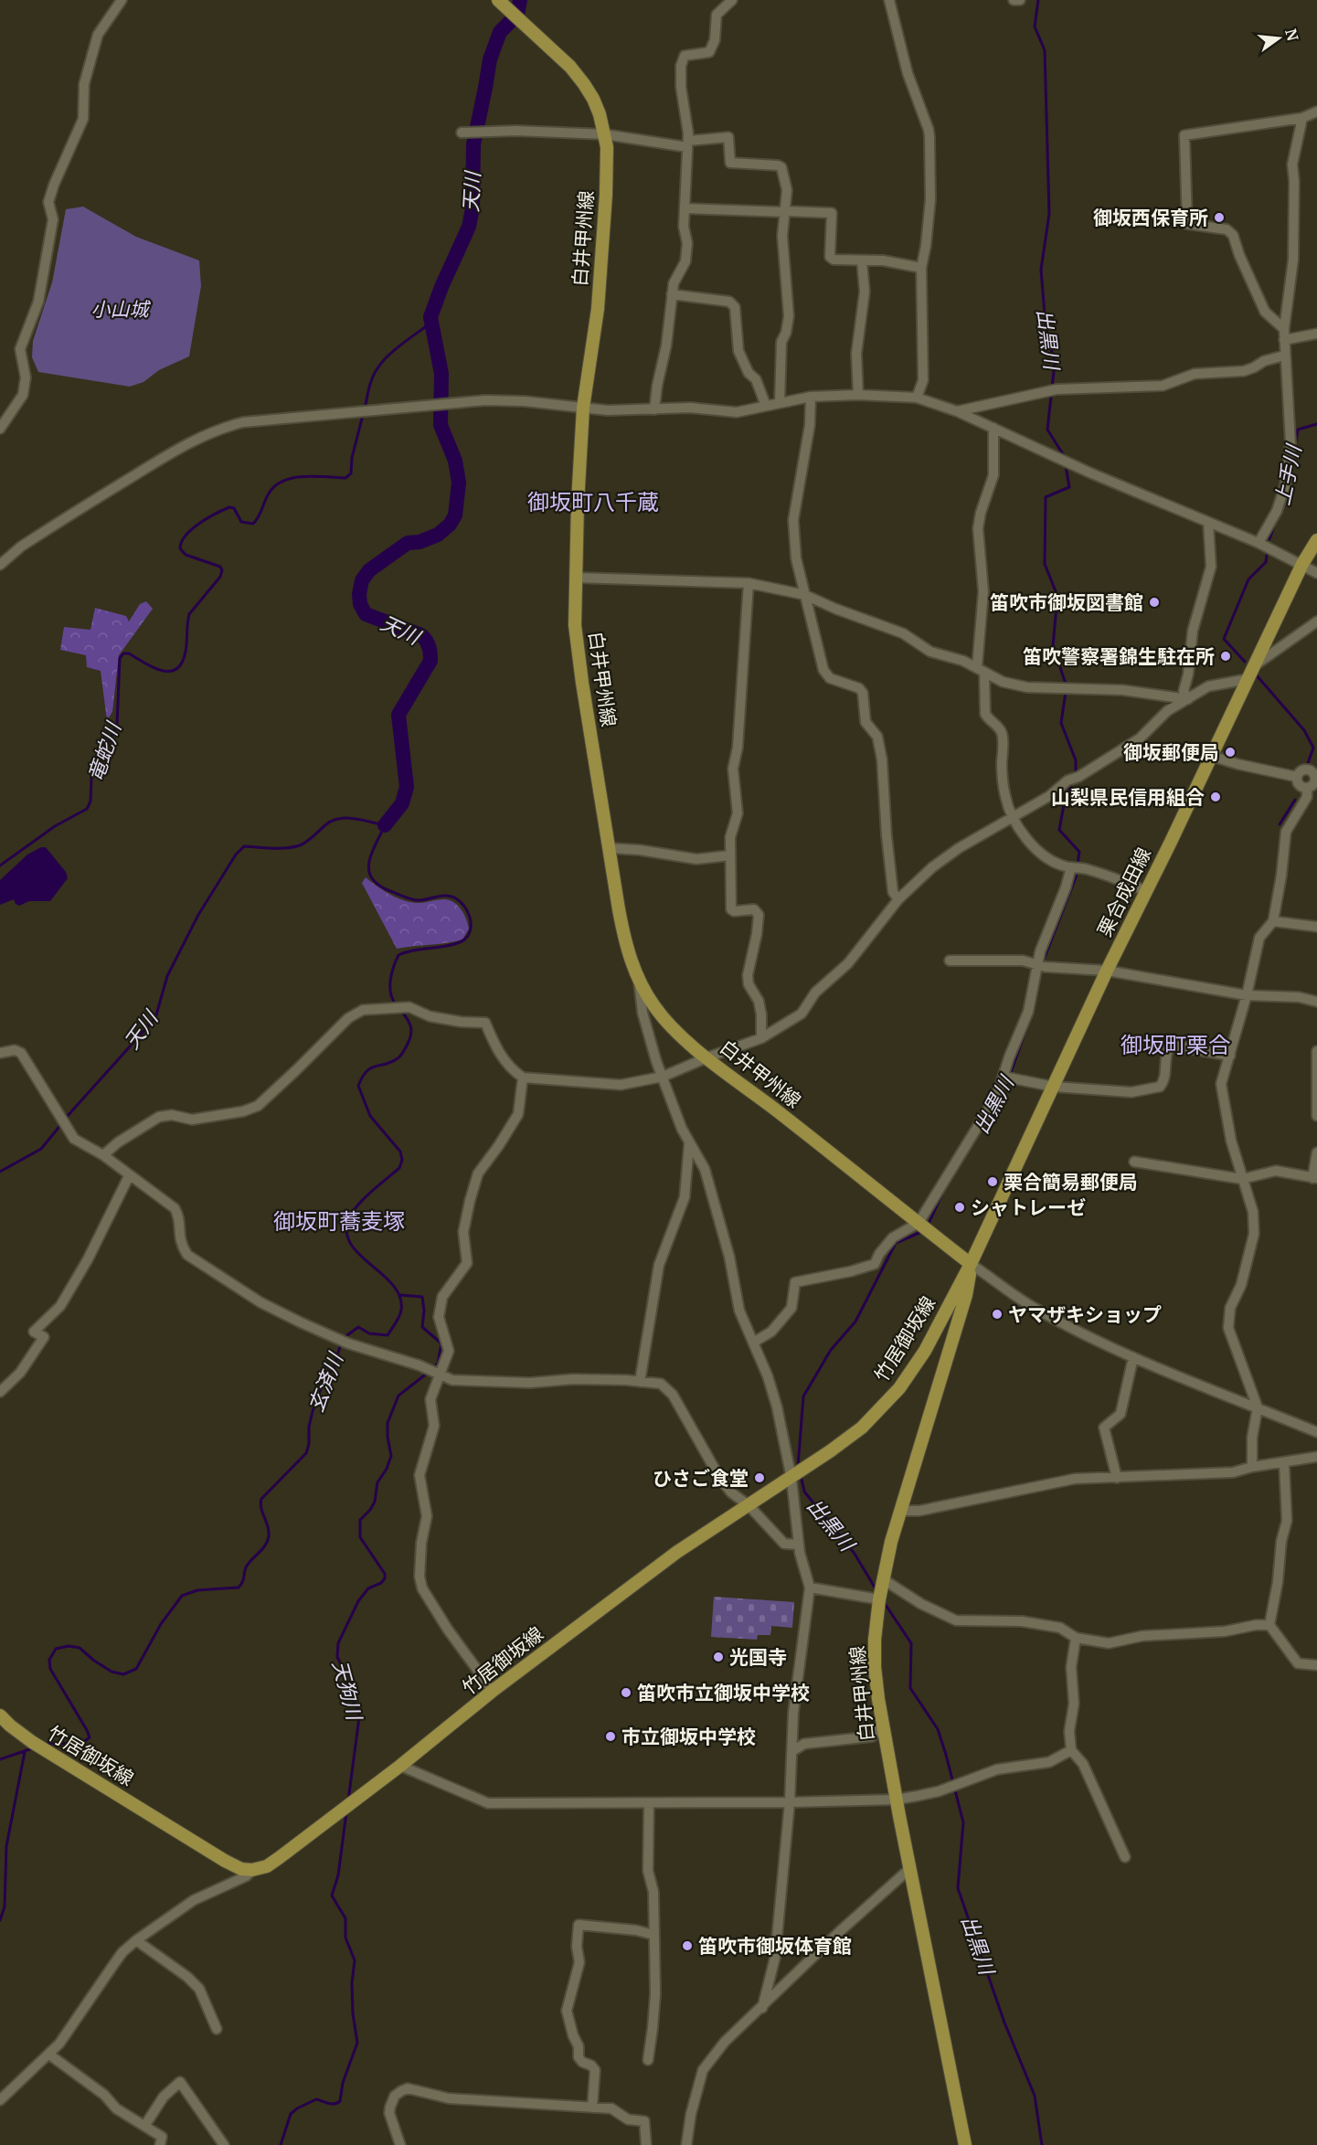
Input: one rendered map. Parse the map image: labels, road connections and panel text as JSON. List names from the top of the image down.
{
  "streets": {
    "main road": ["白井甲州線", "栗合成田線", "竹居御坂線"]
  },
  "crossings": [
    ["白井甲州線", "栗合成田線"],
    ["白井甲州線", "竹居御坂線"],
    ["栗合成田線", "竹居御坂線"]
  ],
  "districts": ["御坂町八千蔵", "御坂町栗合", "御坂町蕎麦塚"],
  "water": [
    "天川",
    "出黒川",
    "上手川",
    "竜蛇川",
    "玄済川",
    "天狗川"
  ],
  "parks": ["小山城"],
  "places": [
    "御坂西保育所",
    "笛吹市御坂図書館",
    "笛吹警察署錦生駐在所",
    "御坂郵便局",
    "山梨県民信用組合",
    "栗合簡易郵便局",
    "シャトレーゼ",
    "ヤマザキショップ",
    "ひさご食堂",
    "光国寺",
    "笛吹市立御坂中学校",
    "市立御坂中学校",
    "笛吹市御坂体育館"
  ],
  "north": "right"
}
